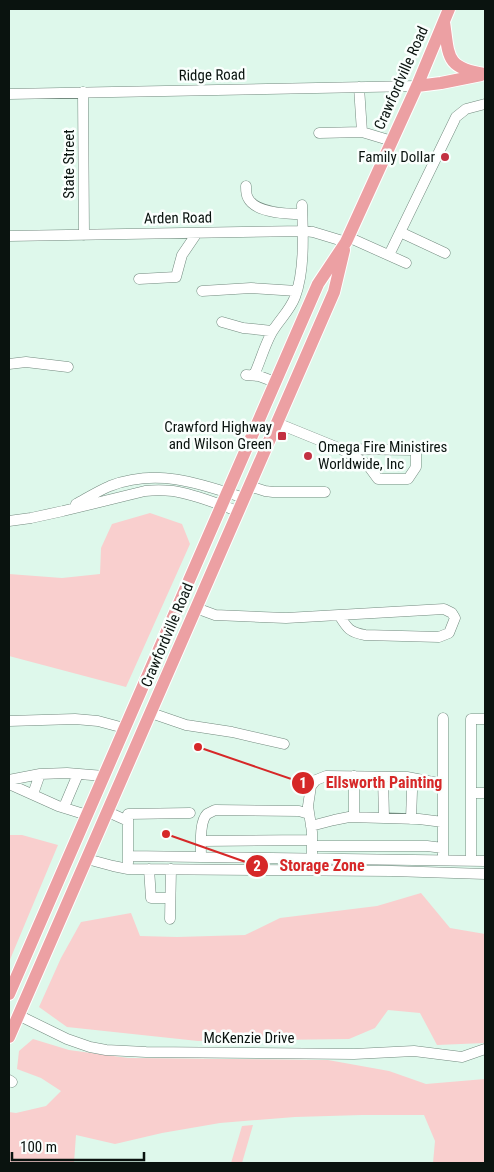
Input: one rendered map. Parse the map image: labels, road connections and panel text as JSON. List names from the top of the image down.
{
  "streets": {
    "main road": ["Crawfordville Road"],
    "street": [
      "Ridge Road",
      "State Street",
      "Arden Road",
      "McKenzie Drive"
    ]
  },
  "crossings": [
    ["Ridge Road", "Crawfordville Road"],
    ["Ridge Road", "State Street"],
    ["Crawfordville Road", "Arden Road"],
    ["Crawfordville Road", "McKenzie Drive"],
    ["State Street", "Arden Road"]
  ],
  "places": {
    "other": [
      "Family Dollar",
      "Omega Fire Ministires Worldwide, Inc",
      "Ellsworth Painting",
      "Storage Zone"
    ],
    "transit": ["Crawford Highway and Wilson Green"]
  },
  "scale_bar": "100 m"
}
